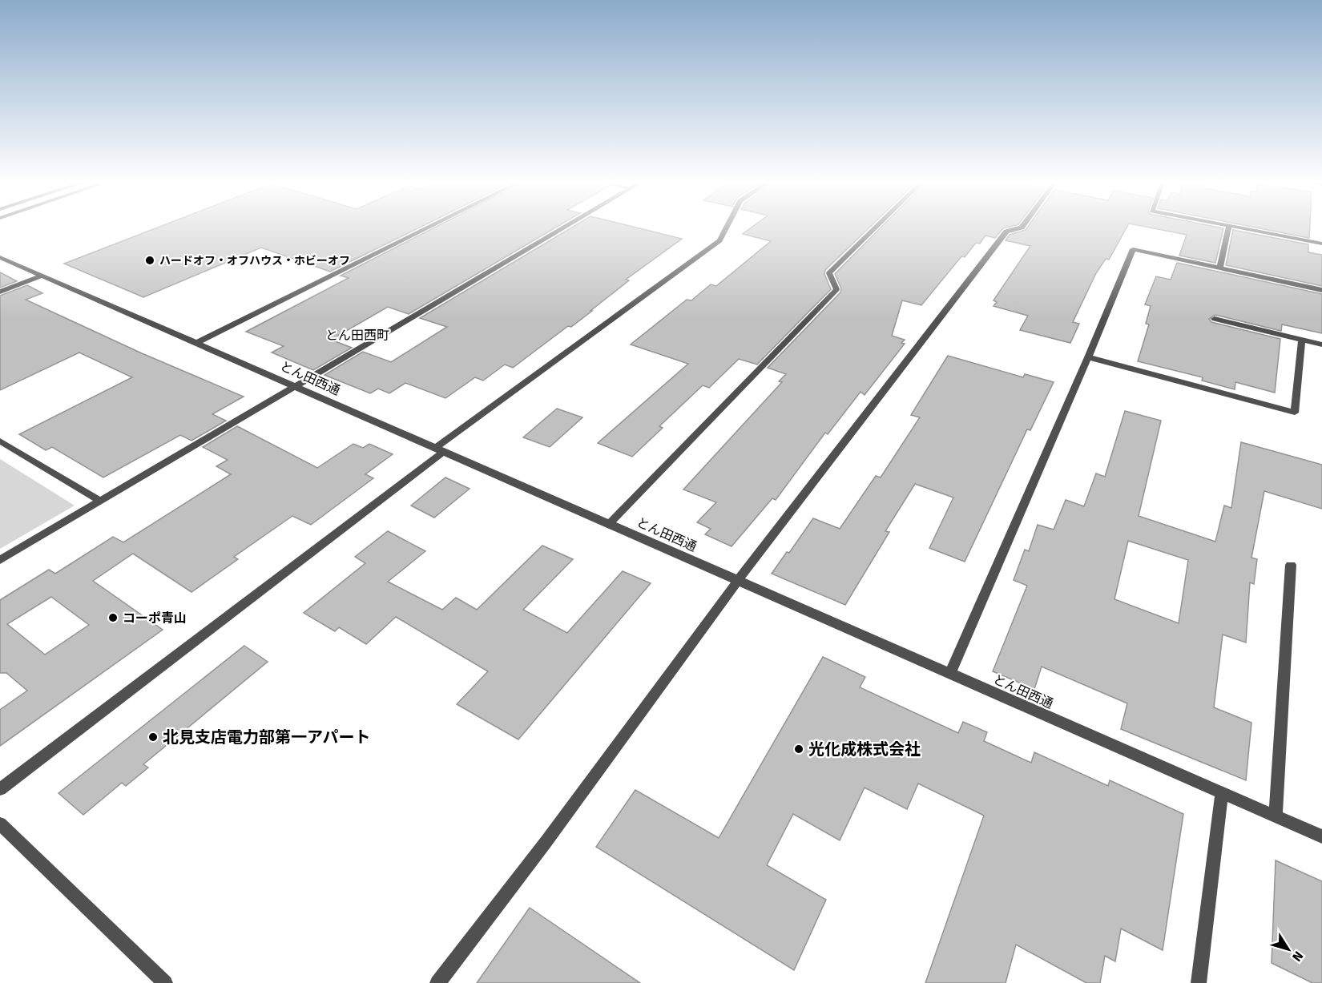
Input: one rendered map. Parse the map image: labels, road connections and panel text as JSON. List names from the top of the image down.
{
  "streets": {
    "street": ["とん田西通"]
  },
  "districts": ["とん田西町"],
  "places": [
    "ハードオフ・オフハウス・ホビーオフ",
    "コーポ青山",
    "北見支店電力部第一アパート",
    "光化成株式会社"
  ],
  "north": "bottom right"
}
